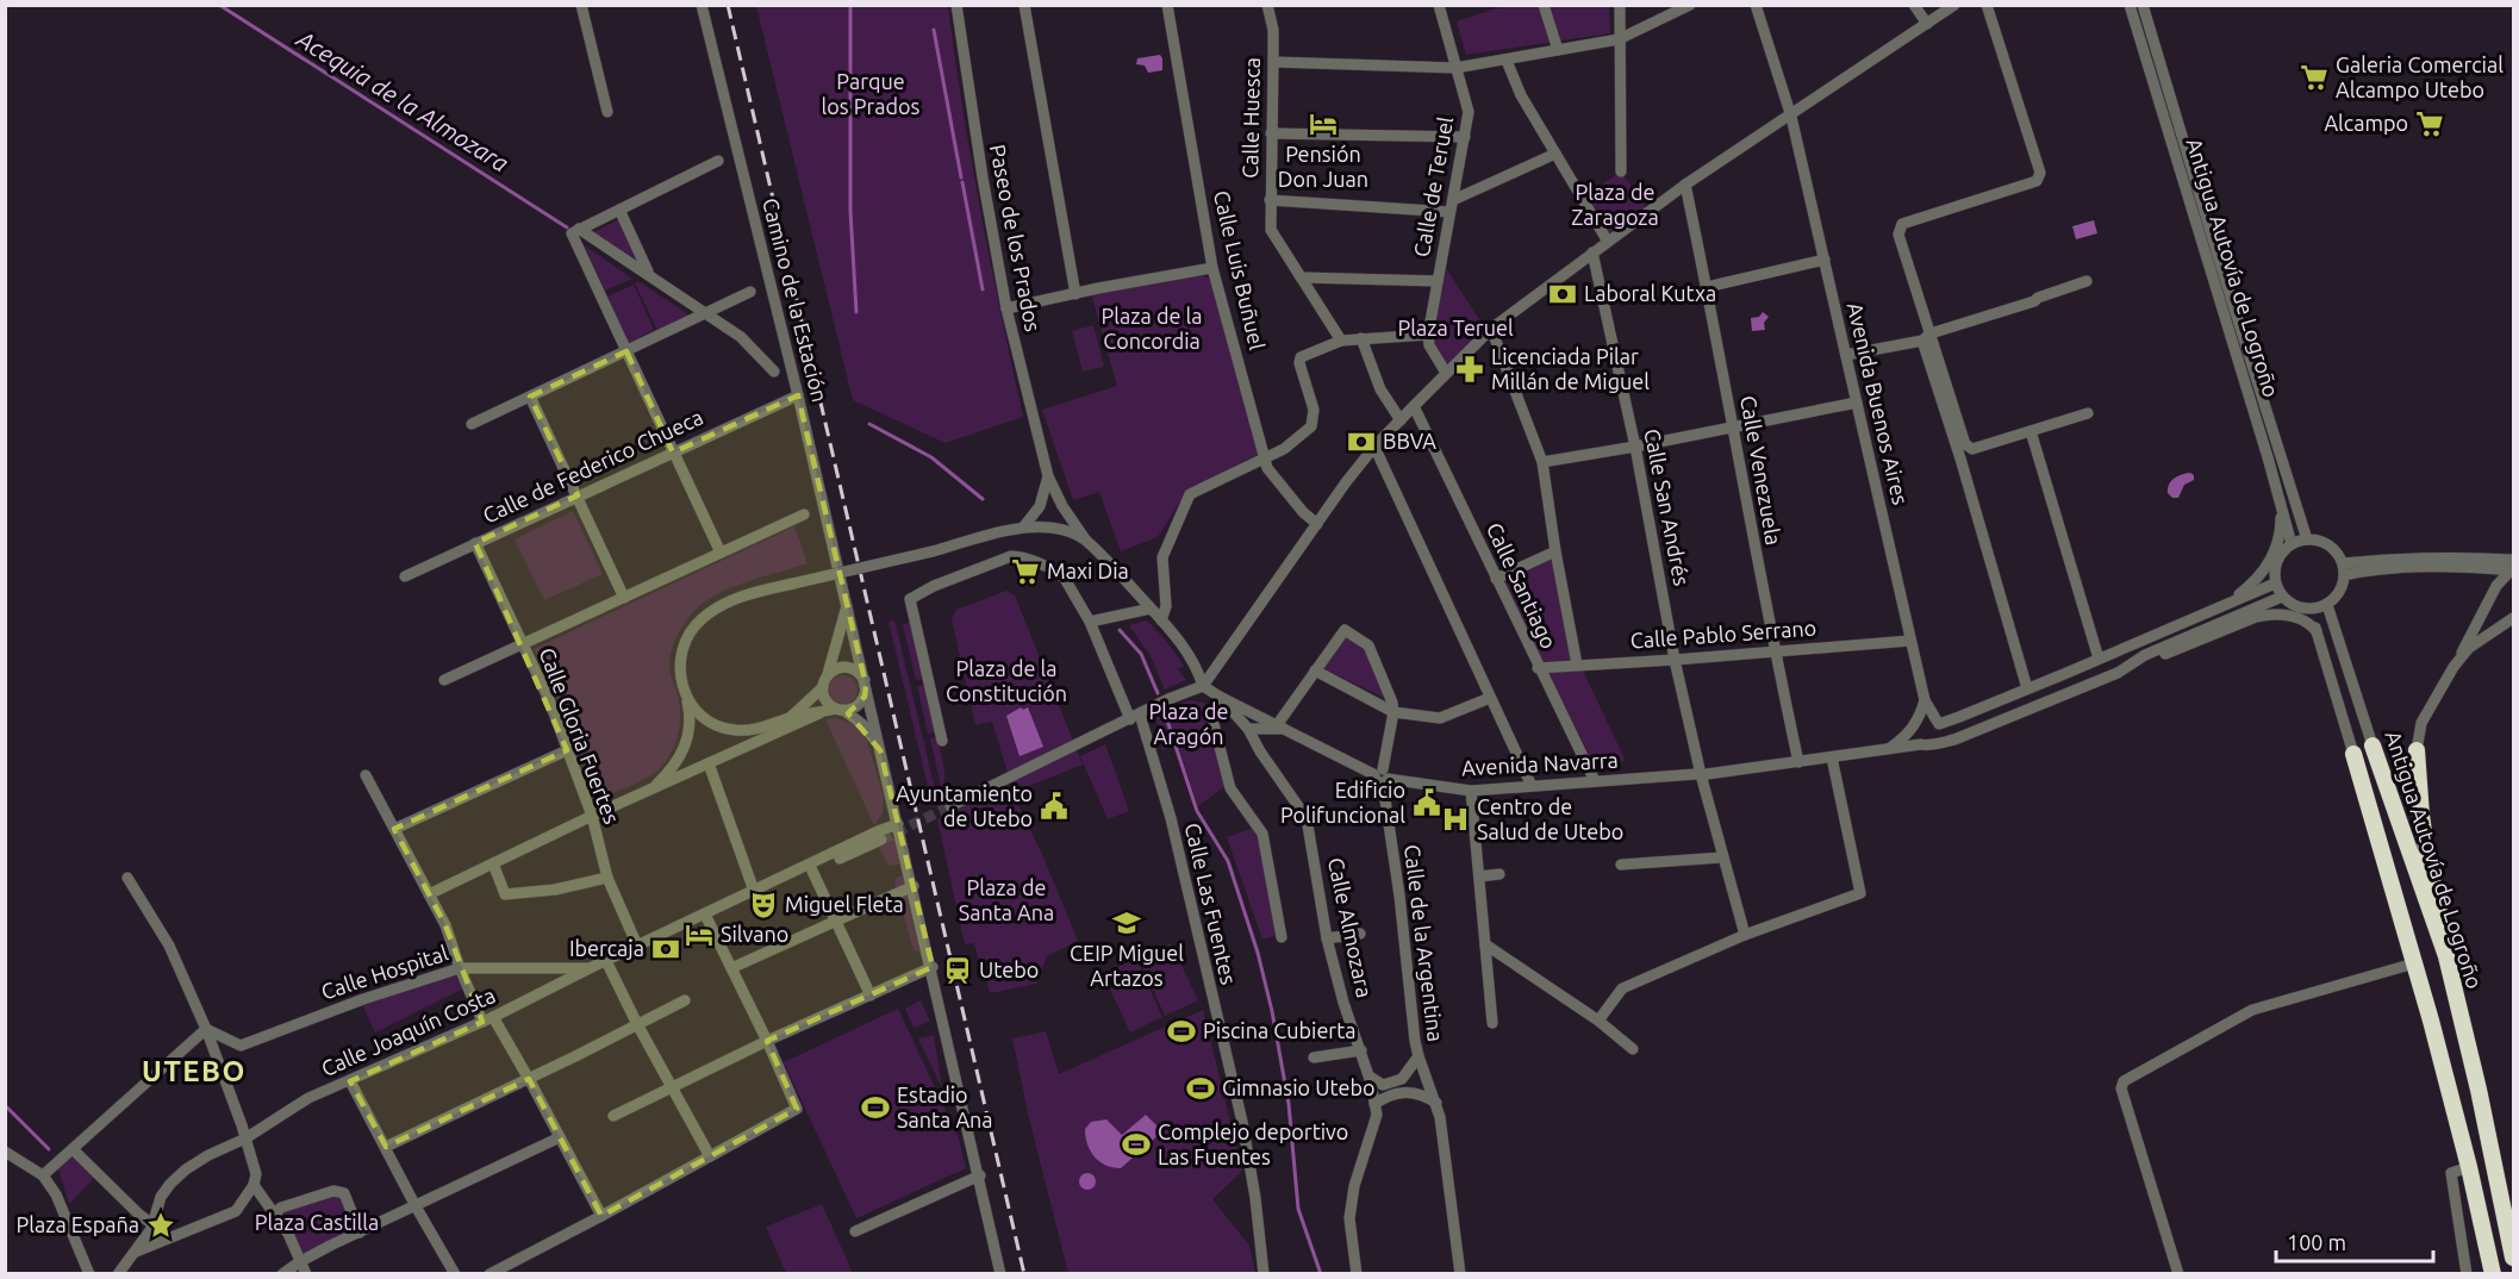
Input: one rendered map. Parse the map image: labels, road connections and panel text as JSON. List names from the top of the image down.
{
  "streets": {
    "highway": ["Antigua Autovía de Logroño"],
    "street": [
      "Calle Huesca",
      "Calle de Teruel",
      "Paseo de los Prados",
      "Calle Luis Buñuel",
      "Camino de la Estación",
      "Avenida Buenos Aires",
      "Calle de Federico Chueca",
      "Calle Venezuela",
      "Calle San Andrés",
      "Calle Santiago",
      "Calle Pablo Serrano",
      "Calle Gloria Fuertes",
      "Avenida Navarra",
      "Calle Las Fuentes",
      "Calle Almozara",
      "Calle de la Argentina",
      "Calle Hospital",
      "Calle Joaquín Costa"
    ]
  },
  "crossings": [
    ["Paseo de los Prados", "Avenida Navarra"],
    ["Camino de la Estación", "Calle de Federico Chueca"],
    ["Camino de la Estación", "Calle Joaquín Costa"],
    ["Avenida Buenos Aires", "Calle Pablo Serrano"],
    ["Avenida Buenos Aires", "Avenida Navarra"],
    ["Calle de Federico Chueca", "Calle Gloria Fuertes"],
    ["Calle Venezuela", "Calle Pablo Serrano"],
    ["Calle Venezuela", "Avenida Navarra"],
    ["Calle San Andrés", "Calle Pablo Serrano"],
    ["Calle San Andrés", "Avenida Navarra"],
    ["Calle Santiago", "Calle Pablo Serrano"],
    ["Calle Santiago", "Avenida Navarra"],
    ["Calle Gloria Fuertes", "Calle Joaquín Costa"],
    ["Avenida Navarra", "Calle Almozara"],
    ["Avenida Navarra", "Calle de la Argentina"],
    ["Calle Hospital", "Calle Joaquín Costa"]
  ],
  "districts": ["UTEBO"],
  "water": ["Acequia de la Almozara"],
  "parks": [
    "Parque los Prados",
    "Plaza de Zaragoza",
    "Plaza de la Concordia",
    "Plaza Teruel",
    "Plaza de la Constitución",
    "Plaza de Aragón",
    "Plaza de Santa Ana",
    "Plaza Castilla"
  ],
  "places": {
    "supermarket": ["Galeria Comercial Alcampo Utebo", "Alcampo", "Maxi Dia"],
    "hotel": ["Pensión Don Juan", "Silvano"],
    "bank": ["Laboral Kutxa", "BBVA", "Ibercaja"],
    "pharmacy": ["Licenciada Pilar Millán de Miguel"],
    "public building": ["Edificio Polifuncional", "Ayuntamiento de Utebo"],
    "hospital": ["Centro de Salud de Utebo"],
    "theatre": ["Miguel Fleta"],
    "school or university": ["CEIP Miguel Artazos"],
    "station": ["Utebo"],
    "sports": [
      "Piscina Cubierta",
      "Gimnasio Utebo",
      "Estadio Santa Ana",
      "Complejo deportivo Las Fuentes"
    ],
    "place": ["Plaza España"]
  },
  "scale_bar": "100 m"
}
